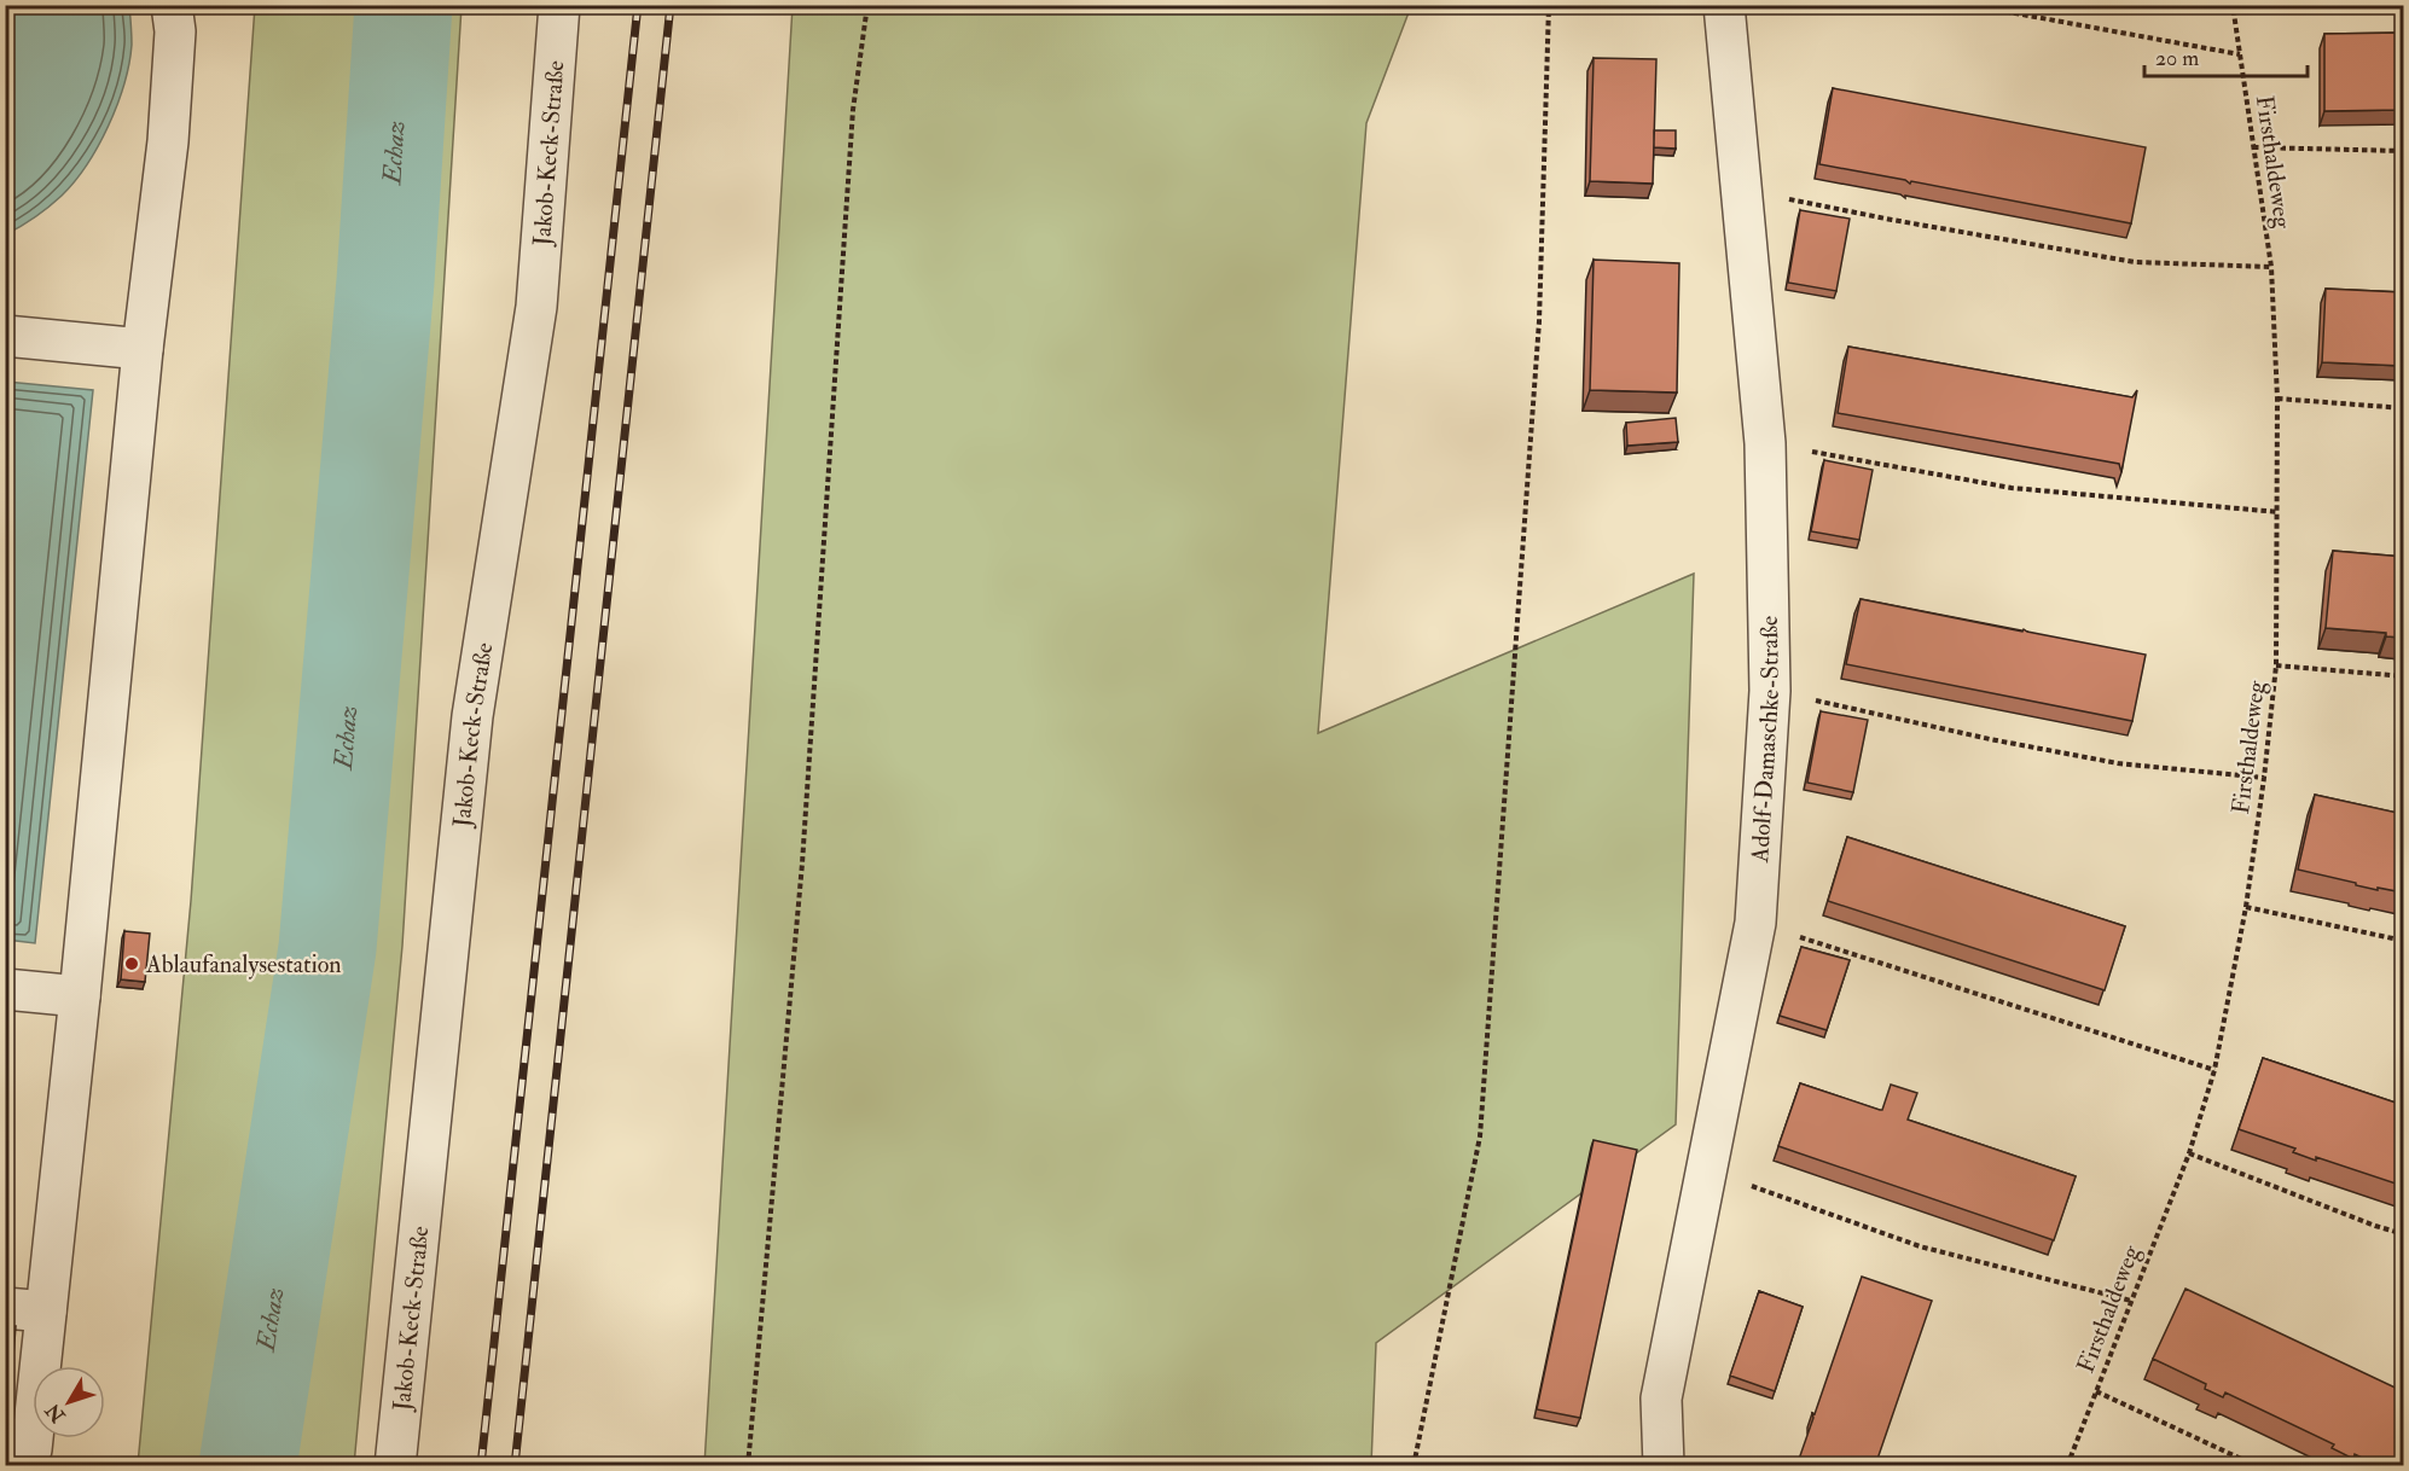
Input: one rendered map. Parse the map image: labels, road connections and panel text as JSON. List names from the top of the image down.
{
  "streets": {
    "street": ["Jakob-Keck-Straße", "Adolf-Damaschke-Straße"],
    "path": ["Firsthaldeweg"]
  },
  "water": ["Echaz"],
  "places": ["Ablaufanalysestation"],
  "scale_bar": "20 m",
  "north": "bottom left"
}
